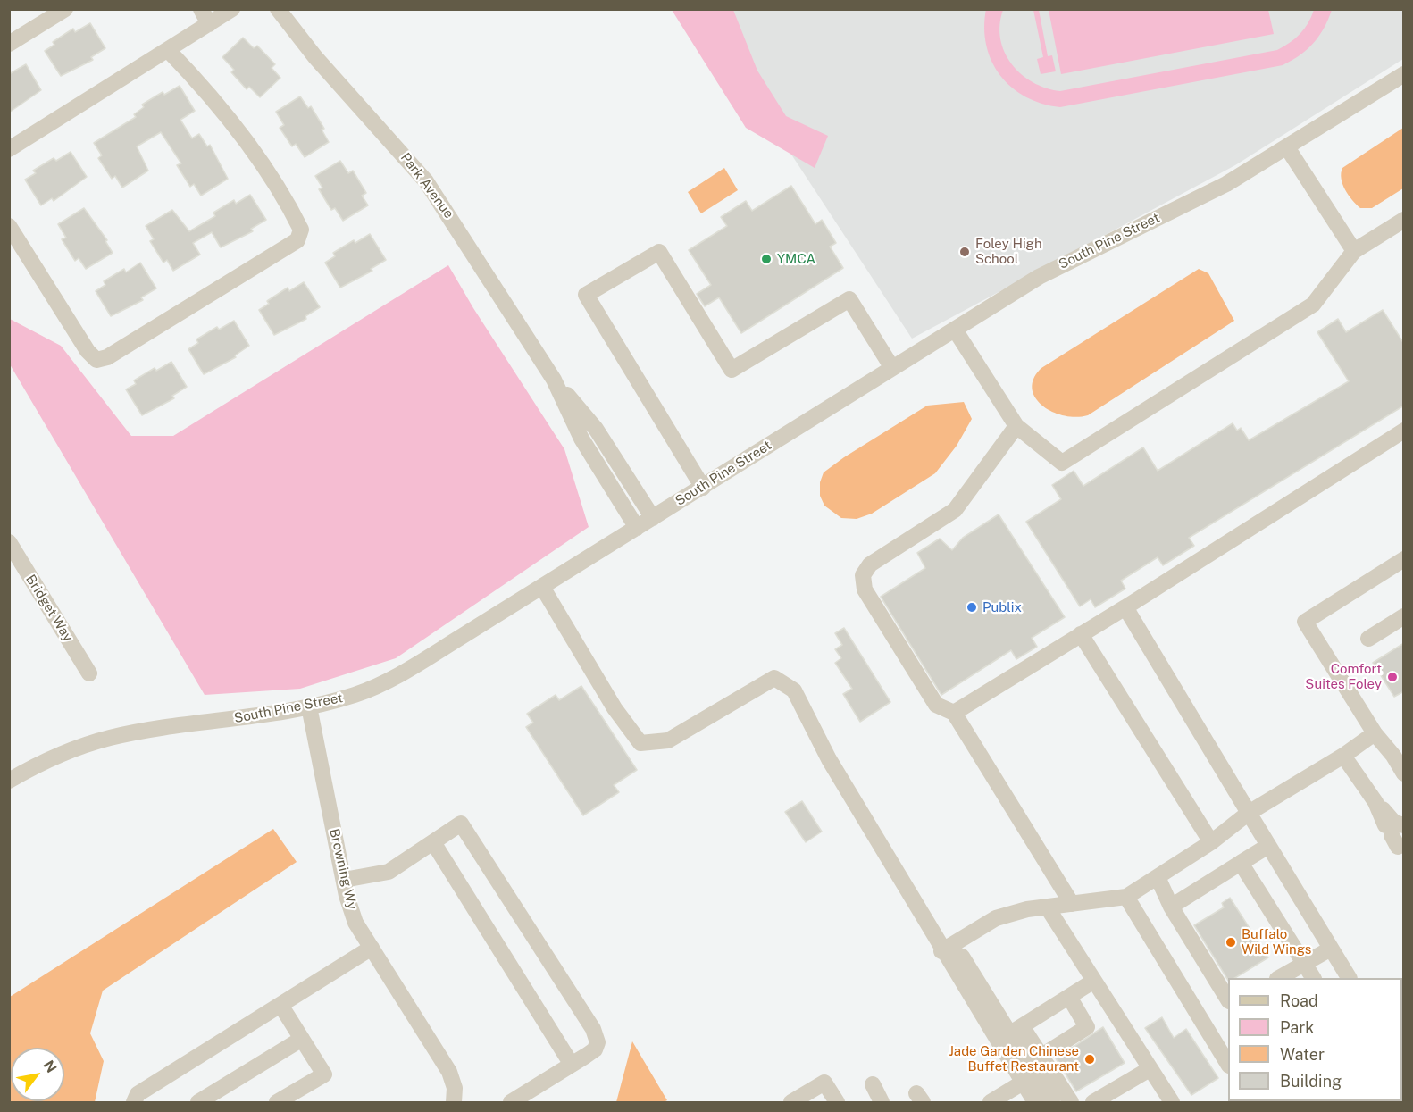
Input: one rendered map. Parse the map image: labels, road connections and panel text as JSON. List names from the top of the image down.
{
  "streets": {
    "street": [
      "Park Avenue",
      "South Pine Street",
      "Bridget Way",
      "Browning Wy"
    ]
  },
  "crossings": [
    ["Park Avenue", "South Pine Street"],
    ["South Pine Street", "Browning Wy"]
  ],
  "places": [
    "Foley High School",
    "YMCA",
    "Publix",
    "Comfort Suites Foley",
    "Buffalo Wild Wings",
    "Jade Garden Chinese Buffet Restaurant"
  ],
  "legend": [
    "Road",
    "Park",
    "Water",
    "Building"
  ],
  "north": "top right"
}
